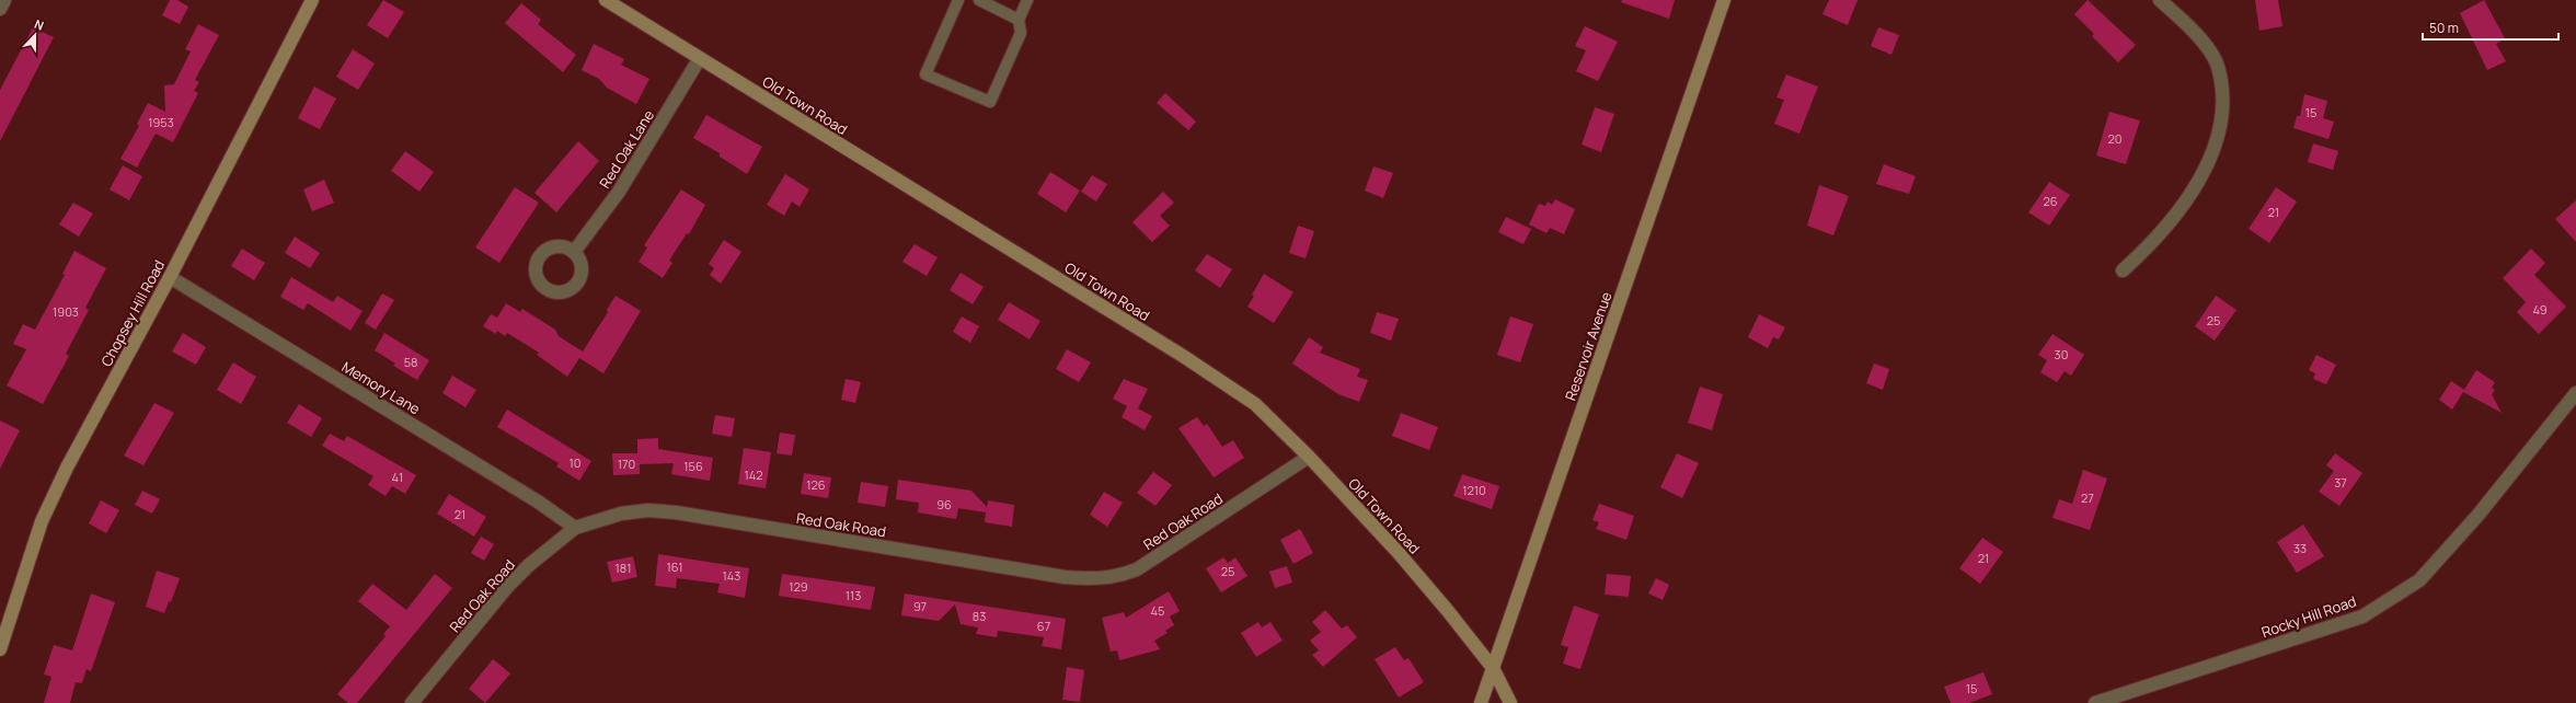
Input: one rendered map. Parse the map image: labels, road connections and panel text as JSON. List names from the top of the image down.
{
  "streets": {
    "main road": ["Old Town Road", "Chopsey Hill Road", "Reservoir Avenue"],
    "street": [
      "Red Oak Lane",
      "Memory Lane",
      "Red Oak Road",
      "Rocky Hill Road"
    ]
  },
  "crossings": [
    ["Old Town Road", "Red Oak Lane"],
    ["Old Town Road", "Reservoir Avenue"],
    ["Old Town Road", "Red Oak Road"],
    ["Chopsey Hill Road", "Memory Lane"],
    ["Memory Lane", "Red Oak Road"]
  ],
  "house_numbers": [
    "15",
    "1953",
    "20",
    "26",
    "21",
    "49",
    "1903",
    "25",
    "30",
    "58",
    "10",
    "170",
    "156",
    "142",
    "41",
    "37",
    "126",
    "1210",
    "27",
    "96",
    "21",
    "33",
    "21",
    "161",
    "181",
    "25",
    "143",
    "129",
    "113",
    "97",
    "45",
    "83",
    "67",
    "15"
  ],
  "scale_bar": "50 m",
  "north": "top"
}
